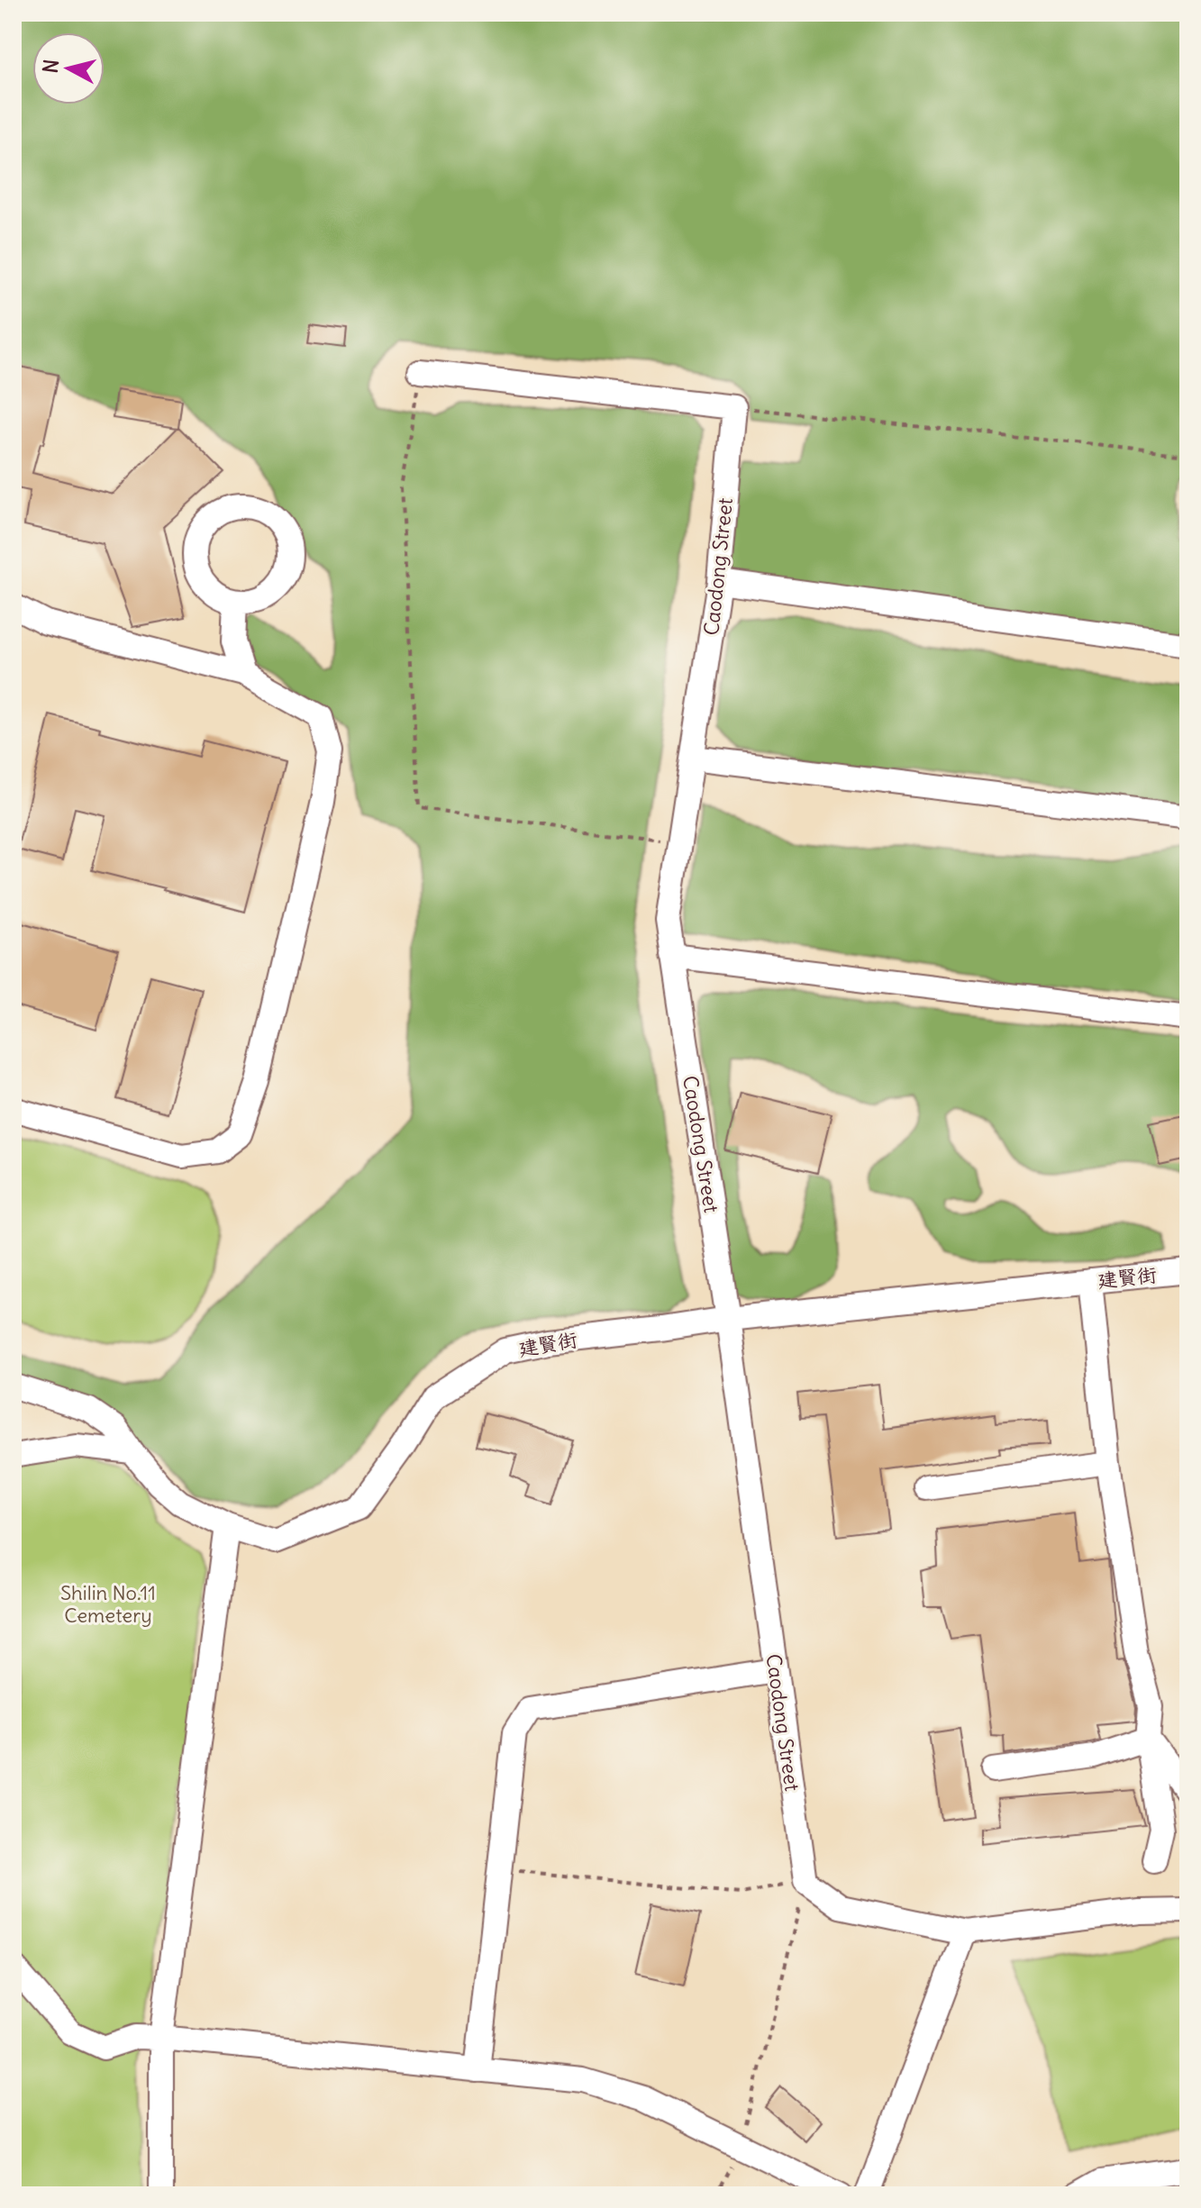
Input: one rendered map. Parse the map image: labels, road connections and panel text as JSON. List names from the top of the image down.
{
  "streets": {
    "street": ["Caodong Street", "建賢街"]
  },
  "crossings": [
    ["Caodong Street", "建賢街"]
  ],
  "parks": ["Shilin No.11 Cemetery"],
  "north": "left"
}
